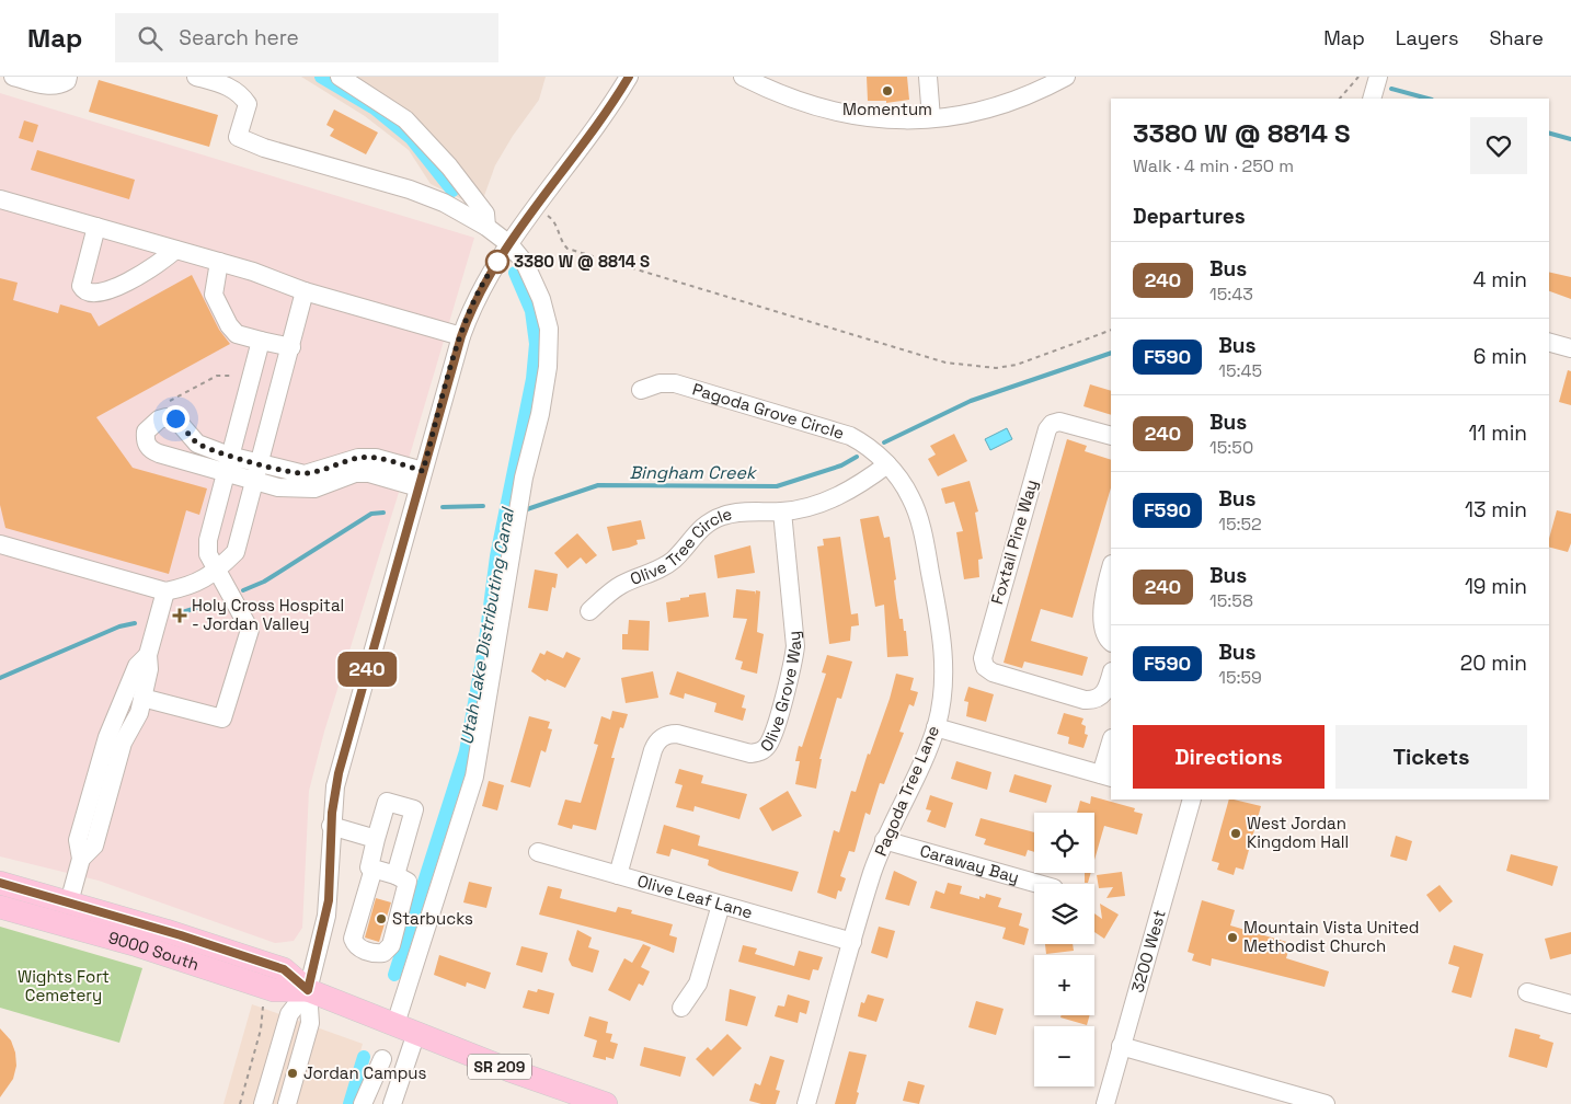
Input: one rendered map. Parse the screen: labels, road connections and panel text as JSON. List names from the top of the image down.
{
  "streets": {
    "main road": ["9000 South", "SR 209"],
    "street": [
      "Pagoda Grove Circle",
      "Foxtail Pine Way",
      "Olive Tree Circle",
      "Olive Grove Way",
      "Pagoda Tree Lane",
      "Caraway Bay",
      "Olive Leaf Lane",
      "3200 West"
    ]
  },
  "crossings": [
    ["Pagoda Grove Circle", "Pagoda Tree Lane"],
    ["Olive Tree Circle", "Olive Grove Way"],
    ["Olive Grove Way", "Olive Leaf Lane"],
    ["Pagoda Tree Lane", "Caraway Bay"],
    ["Pagoda Tree Lane", "Olive Leaf Lane"]
  ],
  "water": ["Bingham Creek", "Utah Lake Distributing Canal"],
  "parks": ["Wights Fort Cemetery"],
  "places": {
    "other": [
      "Momentum",
      "3380 W @ 8814 S",
      "West Jordan Kingdom Hall",
      "Starbucks",
      "Mountain Vista United Methodist Church",
      "Jordan Campus"
    ],
    "health": ["Holy Cross Hospital - Jordan Valley"]
  },
  "lines": ["bus line 240"],
  "page": {
    "header": "Map",
    "search": "Search here",
    "nav": ["Map", "Layers", "Share"],
    "on_map": "240",
    "heading": [
      ["3380 W @ 8814 S", "Walk · 4 min · 250 m"],
      "Departures"
    ],
    "list": [
      {
        "mark": "240",
        "name": "Bus",
        "note": "15:43",
        "value": "4 min"
      },
      {
        "mark": "F590",
        "name": "Bus",
        "note": "15:45",
        "value": "6 min"
      },
      {
        "mark": "240",
        "name": "Bus",
        "note": "15:50",
        "value": "11 min"
      },
      {
        "mark": "F590",
        "name": "Bus",
        "note": "15:52",
        "value": "13 min"
      },
      {
        "mark": "240",
        "name": "Bus",
        "note": "15:58",
        "value": "19 min"
      },
      {
        "mark": "F590",
        "name": "Bus",
        "note": "15:59",
        "value": "20 min"
      }
    ],
    "buttons": ["Directions", "Tickets"],
    "map_buttons": ["+", "−"]
  }
}
